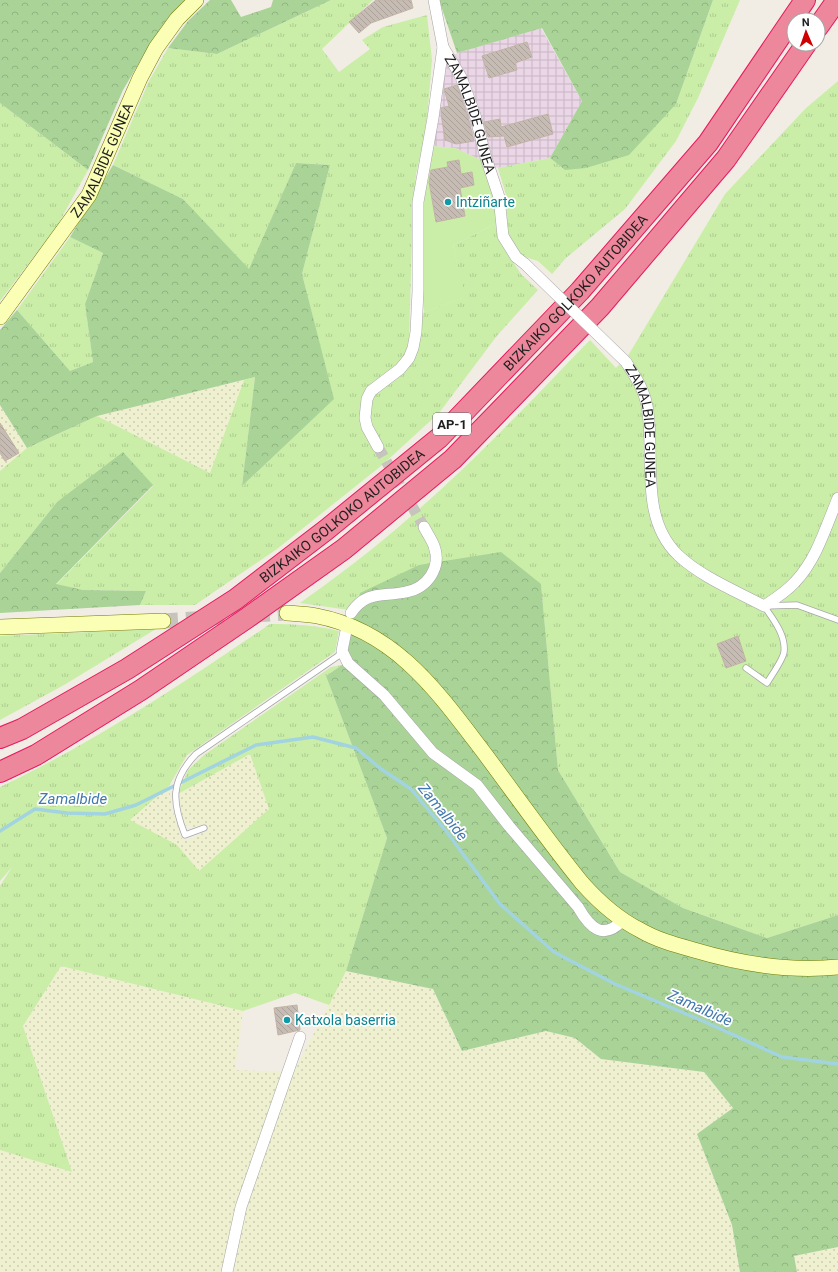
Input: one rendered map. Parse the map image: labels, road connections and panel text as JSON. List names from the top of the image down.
{
  "streets": {
    "highway": ["BIZKAIKO GOLKOKO AUTOBIDEA", "AP-1"],
    "main road": ["ZAMALBIDE GUNEA"]
  },
  "water": ["Zamalbide"],
  "places": ["Intziñarte", "Katxola baserria"],
  "north": "top"
}
